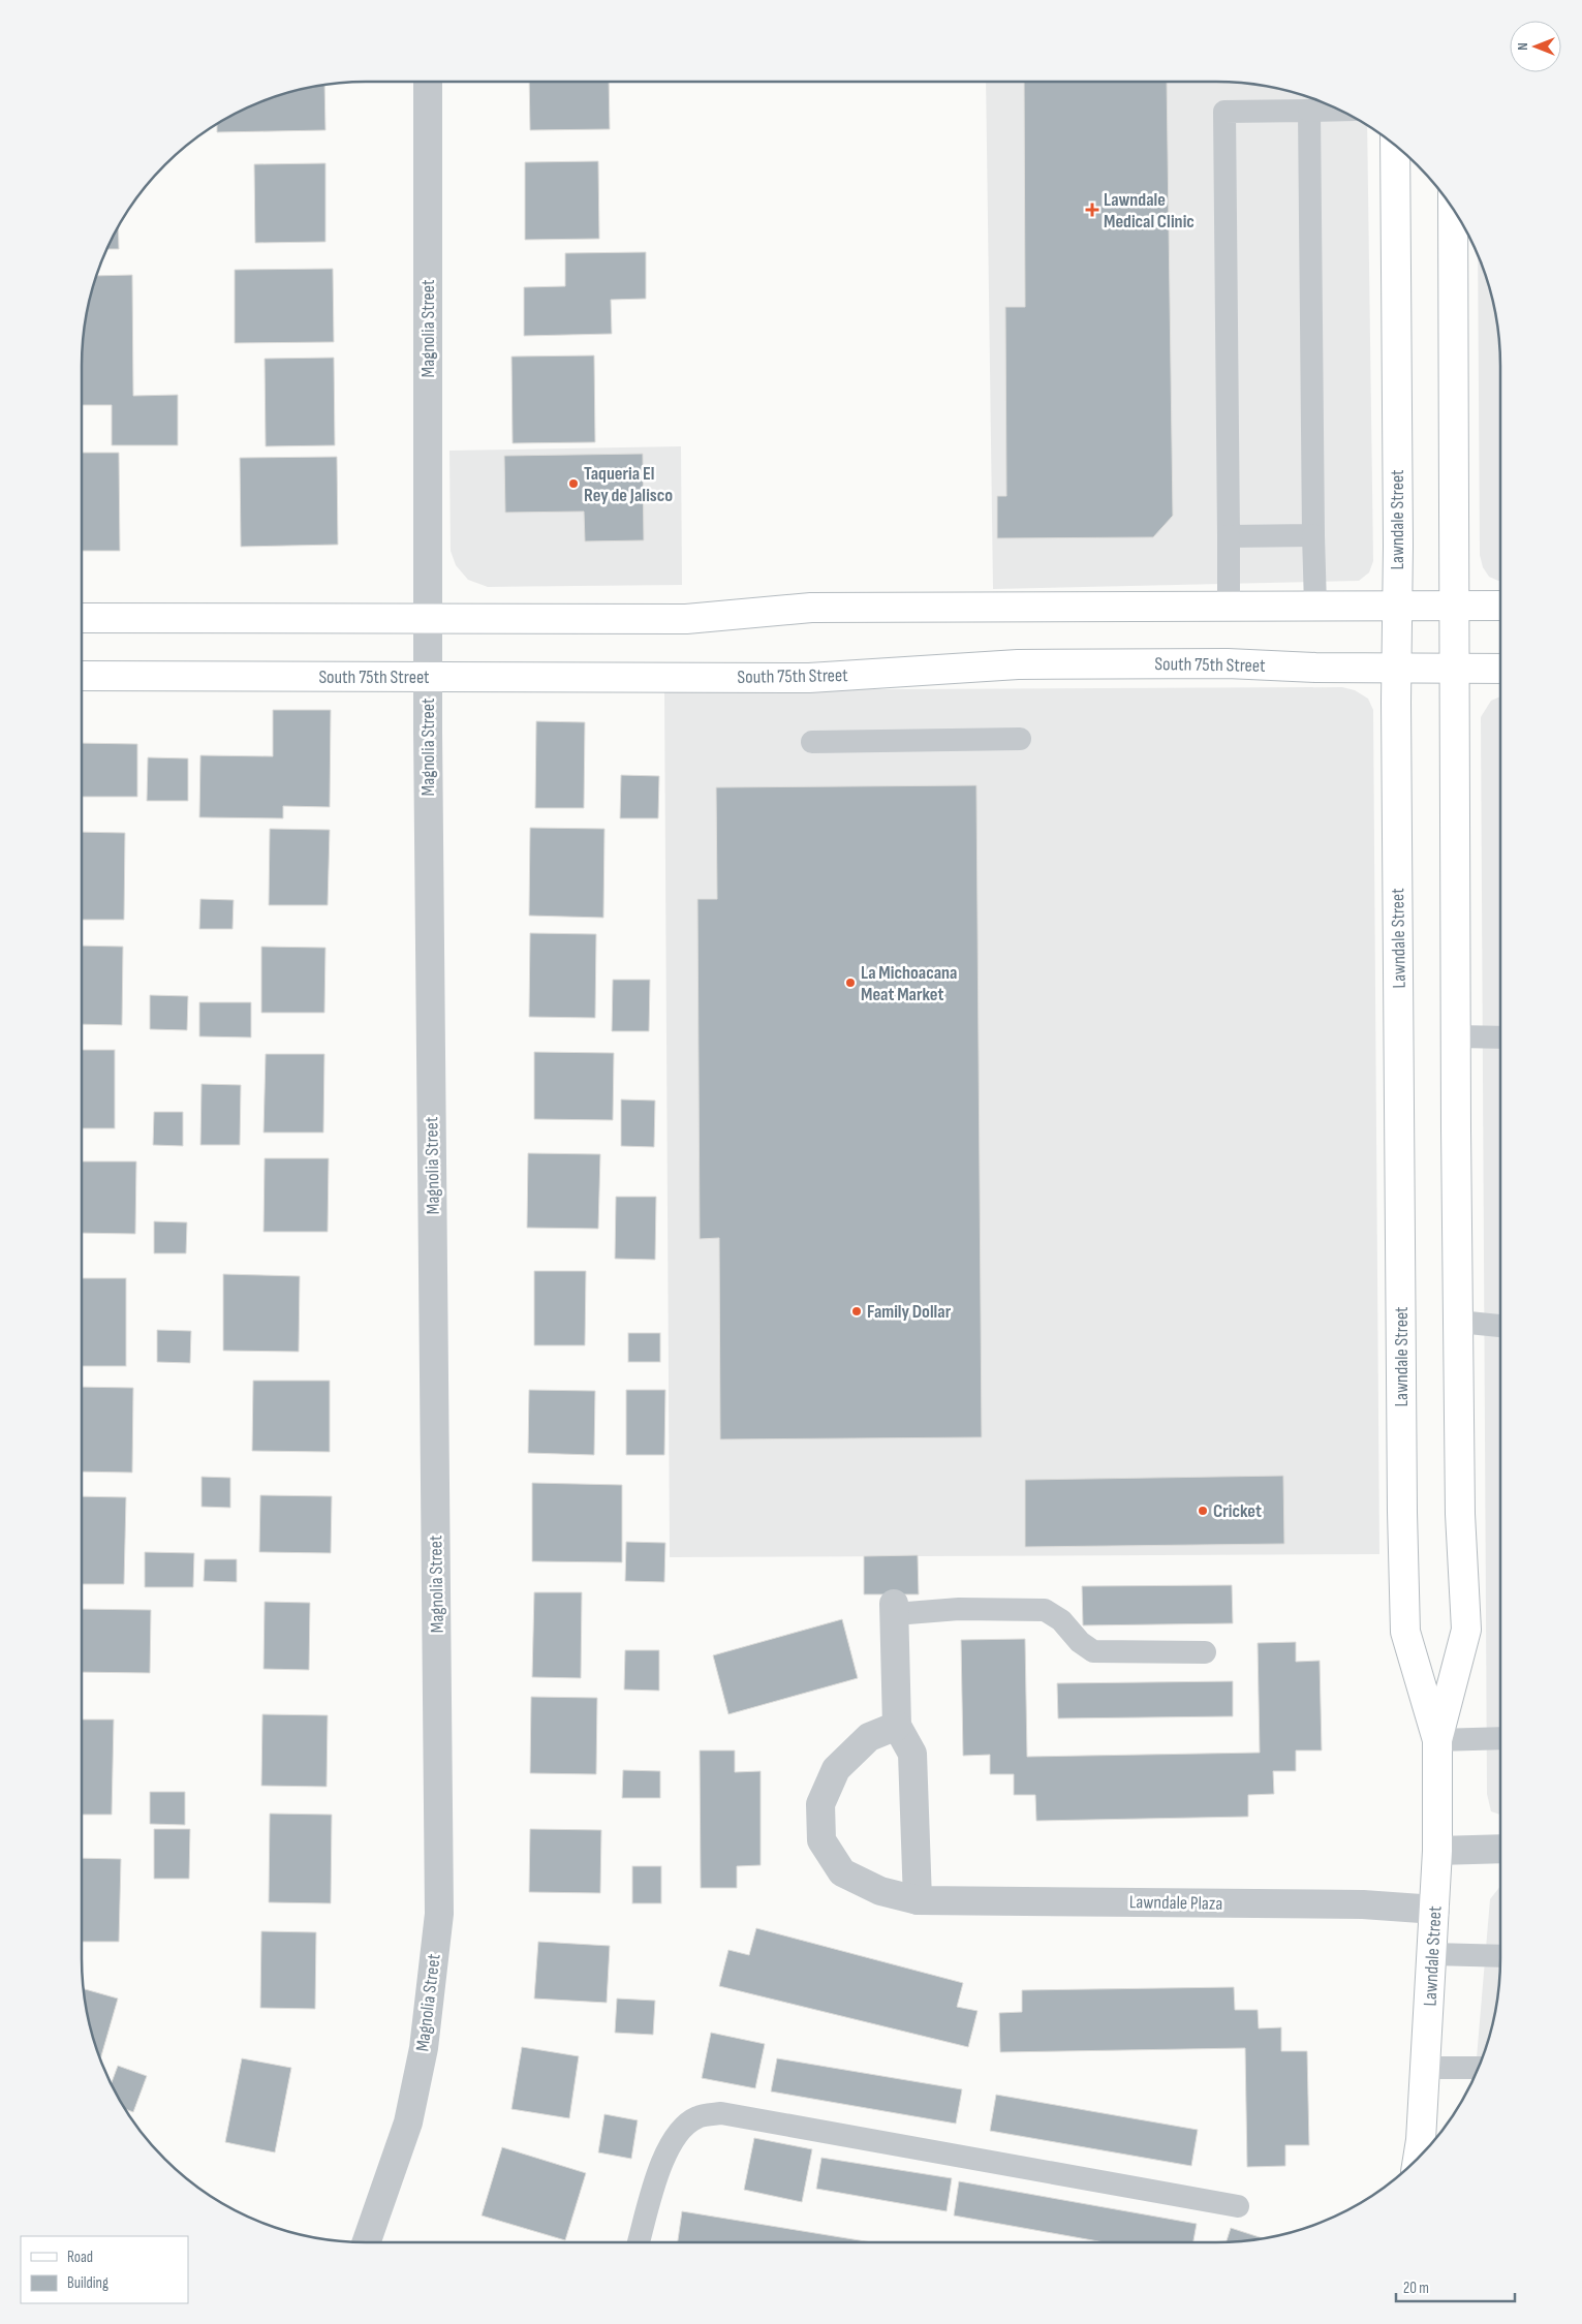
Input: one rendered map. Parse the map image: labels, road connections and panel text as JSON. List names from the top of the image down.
{
  "streets": {
    "main road": ["Lawndale Street", "South 75th Street"],
    "street": ["Magnolia Street", "Lawndale Plaza"]
  },
  "crossings": [
    ["Magnolia Street", "South 75th Street"],
    ["Lawndale Street", "South 75th Street"],
    ["Lawndale Street", "Lawndale Plaza"]
  ],
  "places": {
    "health": ["Lawndale Medical Clinic"],
    "other": [
      "Taqueria El Rey de Jalisco",
      "La Michoacana Meat Market",
      "Family Dollar",
      "Cricket"
    ]
  },
  "legend": ["Road", "Building"],
  "scale_bar": "20 m",
  "north": "left"
}
